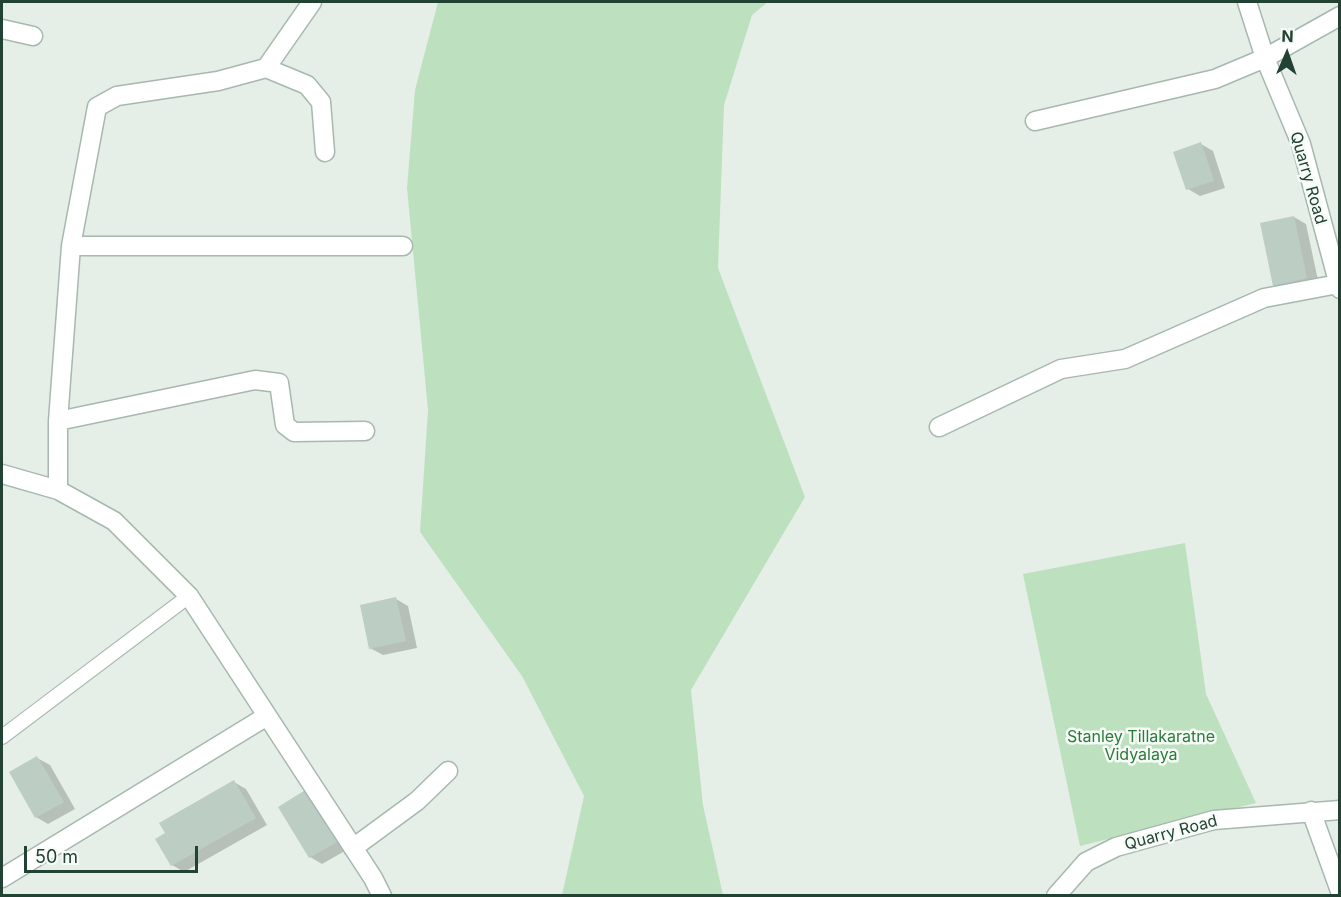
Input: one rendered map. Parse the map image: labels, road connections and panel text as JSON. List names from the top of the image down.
{
  "streets": {
    "street": ["Quarry Road"]
  },
  "parks": ["Stanley Tillakaratne Vidyalaya"],
  "scale_bar": "50 m",
  "north": "top"
}
